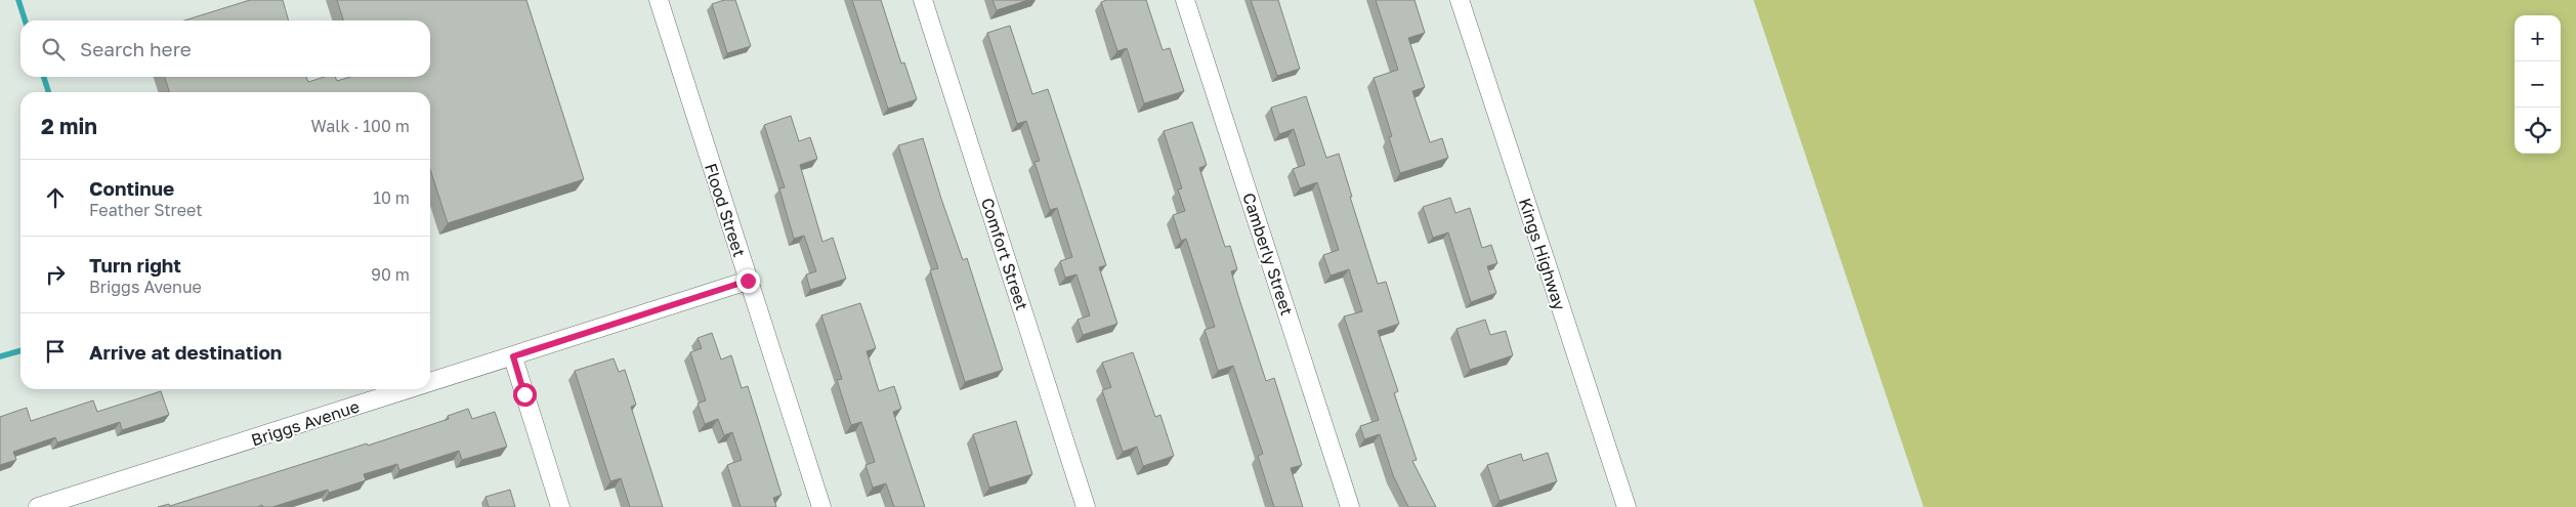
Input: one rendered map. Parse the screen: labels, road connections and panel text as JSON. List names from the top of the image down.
{
  "streets": {
    "street": [
      "Flood Street",
      "Comfort Street",
      "Camberly Street",
      "Kings Highway",
      "Briggs Avenue"
    ]
  },
  "crossings": [
    ["Flood Street", "Briggs Avenue"]
  ],
  "page": {
    "map_buttons": ["+", "−"],
    "search": "Search here",
    "heading": ["2 min", "Walk · 100 m"],
    "list": [
      ["Continue", "Feather Street", "10 m"],
      ["Turn right", "Briggs Avenue", "90 m"],
      "Arrive at destination"
    ]
  }
}
